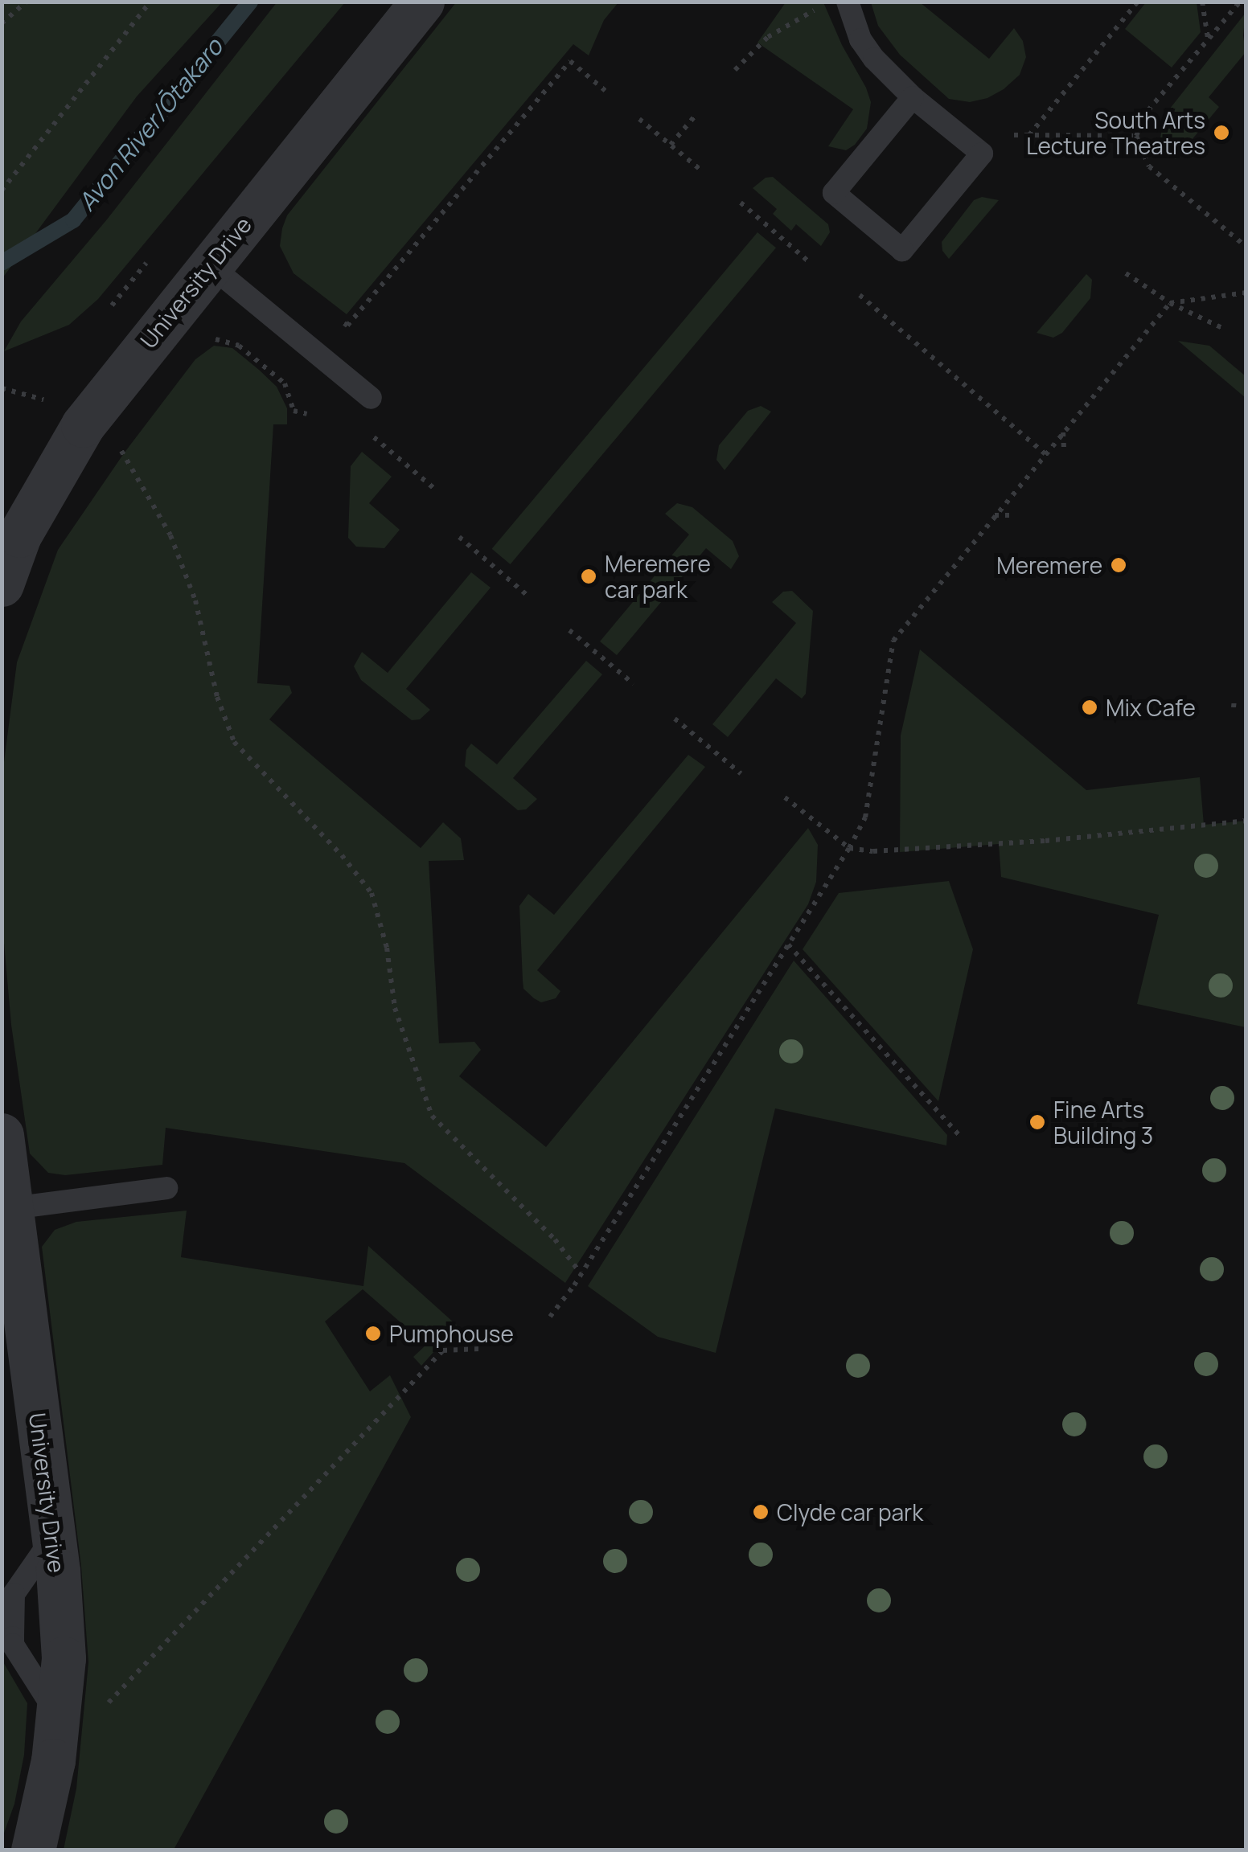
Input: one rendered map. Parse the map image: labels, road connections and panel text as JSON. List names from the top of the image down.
{
  "streets": {
    "street": ["University Drive"]
  },
  "water": ["Avon River/Ōtakaro"],
  "places": [
    "South Arts Lecture Theatres",
    "Meremere",
    "Meremere car park",
    "Mix Cafe",
    "Fine Arts Building 3",
    "Pumphouse",
    "Clyde car park"
  ]
}
